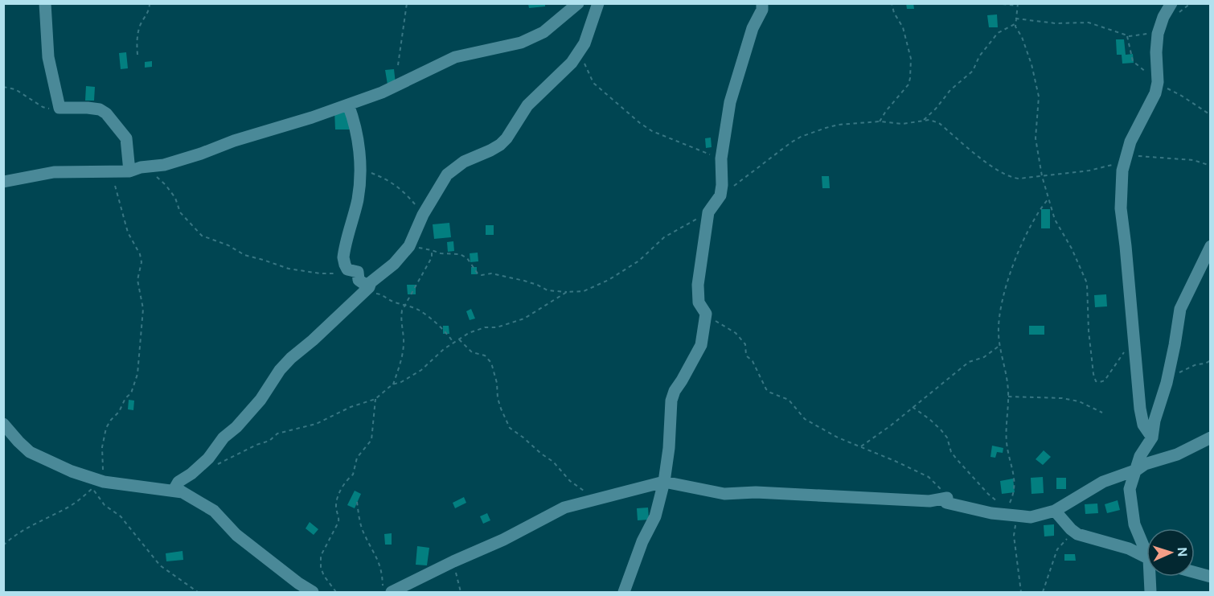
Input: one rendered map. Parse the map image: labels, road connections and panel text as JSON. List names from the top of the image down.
{
  "north": "right"
}
